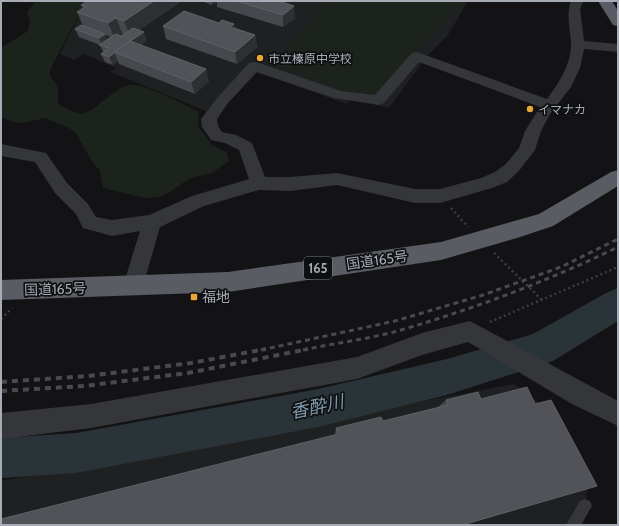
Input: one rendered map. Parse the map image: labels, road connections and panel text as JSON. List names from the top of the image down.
{
  "streets": {
    "highway": ["国道165号", "165"]
  },
  "water": ["香酔川"],
  "places": {
    "other": ["市立榛原中学校", "イマナカ"],
    "transit": ["福地"]
  }
}
